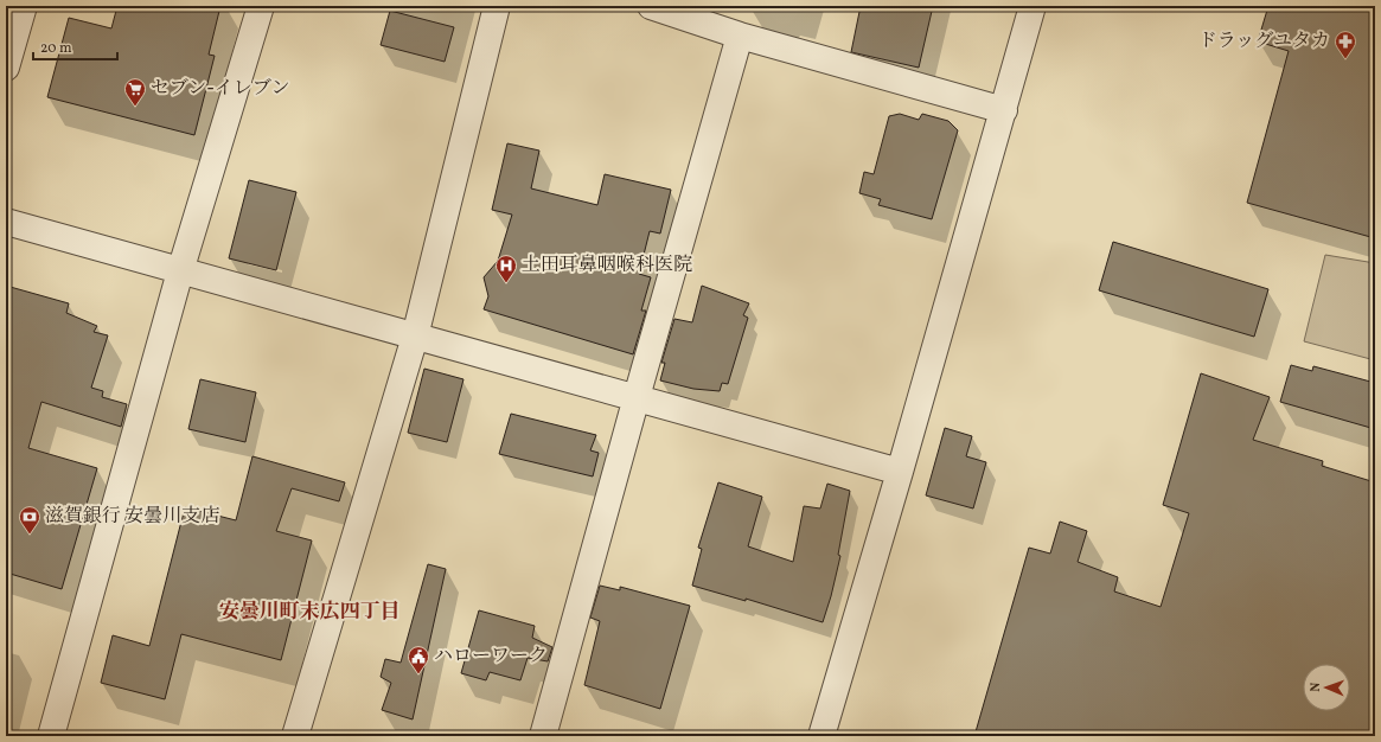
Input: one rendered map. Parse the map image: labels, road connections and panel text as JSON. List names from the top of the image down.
{
  "districts": ["安曇川町末広四丁目"],
  "places": {
    "pharmacy": ["ドラッグユタカ"],
    "supermarket": ["セブン-イレブン"],
    "hospital": ["土田耳鼻咽喉科医院"],
    "bank": ["滋賀銀行 安曇川支店"],
    "public building": ["ハローワーク"]
  },
  "scale_bar": "20 m",
  "north": "left"
}
